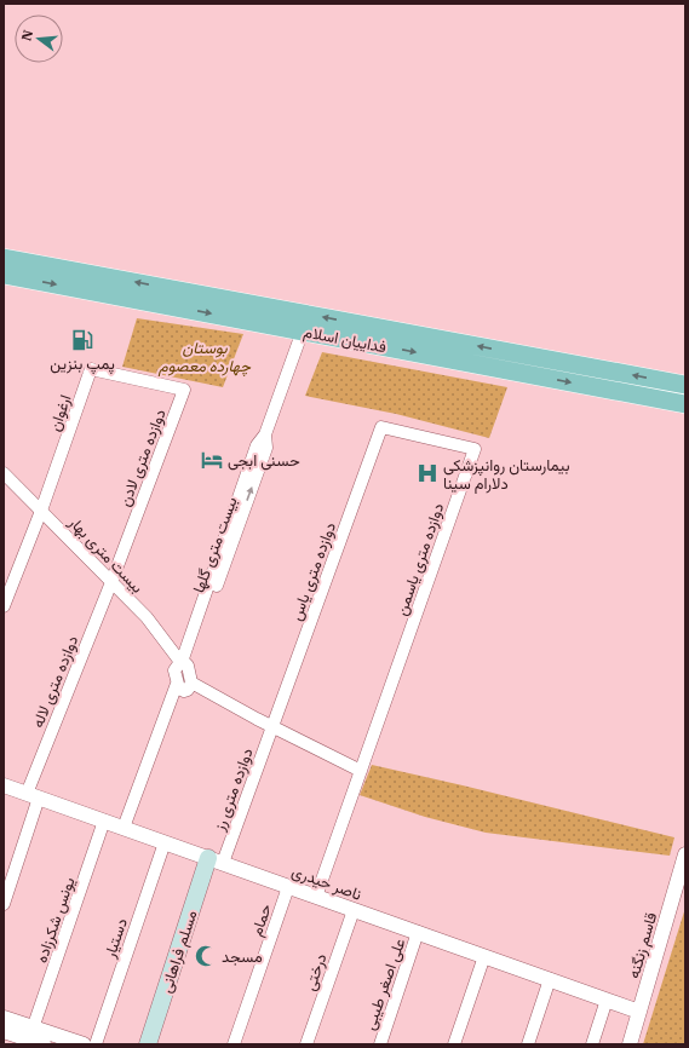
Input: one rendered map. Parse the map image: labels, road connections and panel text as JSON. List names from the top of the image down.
{
  "streets": {
    "main road": ["فداییان اسلام", "مسلم فراهانی"],
    "street": [
      "ارغوان",
      "دوازده متری لادن",
      "بیست متری گلها",
      "بیست متری بهار",
      "دوازده متری یاسمن",
      "دوازده متری یاس",
      "دوازده متری لاله",
      "دوازده متری رز",
      "ناصر حیدری",
      "یونس شکرزاده",
      "حمام",
      "دستیار",
      "قاسم زنگنه",
      "درختی",
      "علی اصغر طیبی"
    ]
  },
  "crossings": [
    ["فداییان اسلام", "بیست متری گلها"],
    ["ارغوان", "دوازده متری لادن"],
    ["ارغوان", "بیست متری بهار"],
    ["دوازده متری لادن", "بیست متری بهار"],
    ["دوازده متری لادن", "دوازده متری لاله"],
    ["بیست متری گلها", "بیست متری بهار"],
    ["بیست متری بهار", "دوازده متری لاله"],
    ["دوازده متری یاسمن", "دوازده متری یاس"],
    ["دوازده متری یاس", "دوازده متری رز"],
    ["دوازده متری لاله", "ناصر حیدری"],
    ["دوازده متری رز", "ناصر حیدری"],
    ["دوازده متری رز", "مسلم فراهانی"],
    ["ناصر حیدری", "یونس شکرزاده"],
    ["ناصر حیدری", "حمام"],
    ["ناصر حیدری", "دستیار"],
    ["ناصر حیدری", "قاسم زنگنه"],
    ["ناصر حیدری", "مسلم فراهانی"],
    ["ناصر حیدری", "درختی"],
    ["ناصر حیدری", "علی اصغر طیبی"]
  ],
  "parks": ["بوستان چهارده معصوم"],
  "places": {
    "fuel station": ["پمپ بنزین"],
    "hotel": ["حسنی ابجی"],
    "hospital": ["بیمارستان روانپزشکی دلارام سینا"],
    "mosque": ["مسجد"]
  },
  "north": "left"
}
